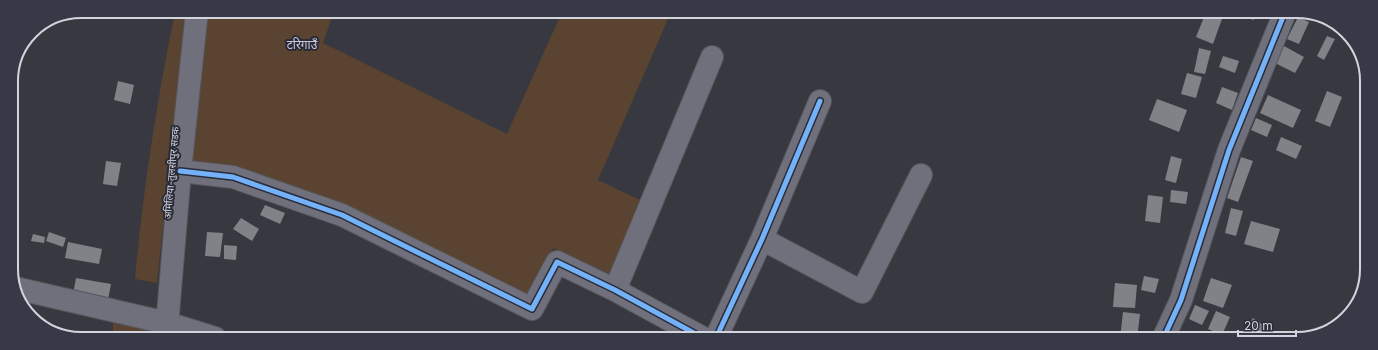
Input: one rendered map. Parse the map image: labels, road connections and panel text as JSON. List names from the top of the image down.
{
  "streets": {
    "street": ["अमिलिया-तुलसीपुर सडक"]
  },
  "districts": ["टरिगाउँ"],
  "scale_bar": "20 m"
}
